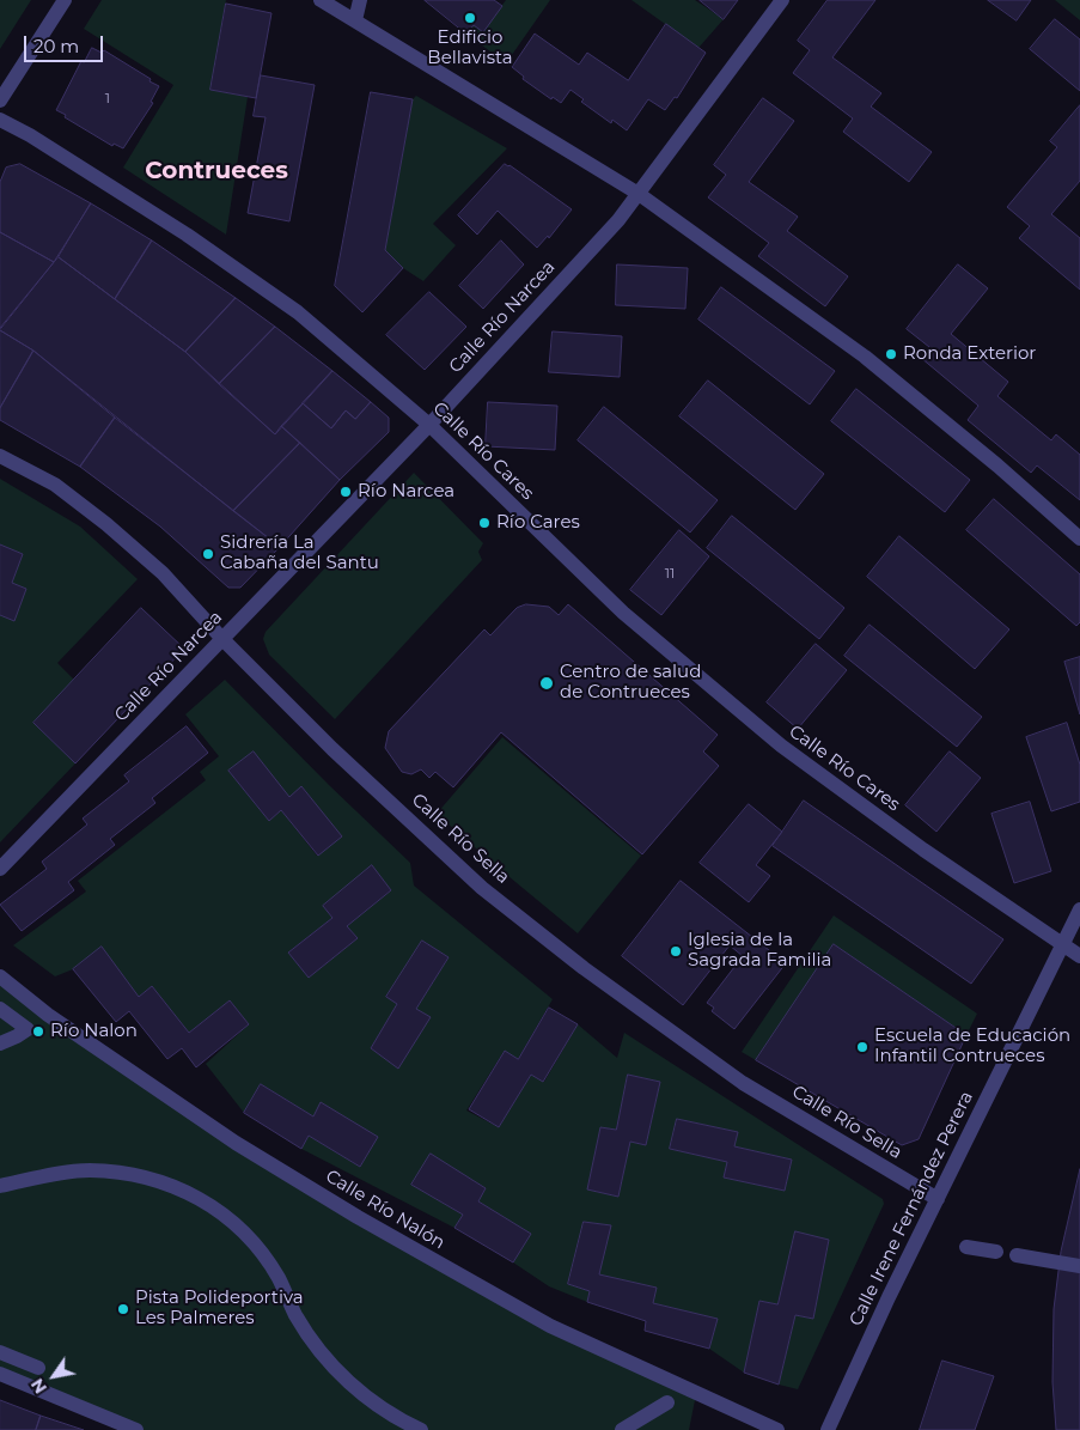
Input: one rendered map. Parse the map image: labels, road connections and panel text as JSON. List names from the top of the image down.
{
  "streets": {
    "street": [
      "Calle Río Narcea",
      "Calle Río Cares",
      "Calle Río Sella",
      "Calle Irene Fernández Perera",
      "Calle Río Nalón"
    ]
  },
  "crossings": [
    ["Calle Río Narcea", "Calle Río Cares"],
    ["Calle Río Narcea", "Calle Río Sella"],
    ["Calle Río Cares", "Calle Irene Fernández Perera"],
    ["Calle Río Sella", "Calle Irene Fernández Perera"]
  ],
  "districts": ["Contrueces"],
  "places": [
    "Edificio Bellavista",
    "Ronda Exterior",
    "Río Narcea",
    "Río Cares",
    "Sidrería La Cabaña del Santu",
    "Centro de salud de Contrueces",
    "Iglesia de la Sagrada Familia",
    "Río Nalon",
    "Escuela de Educación Infantil Contrueces",
    "Pista Polideportiva Les Palmeres"
  ],
  "house_numbers": ["1", "11"],
  "scale_bar": "20 m",
  "north": "bottom left"
}
